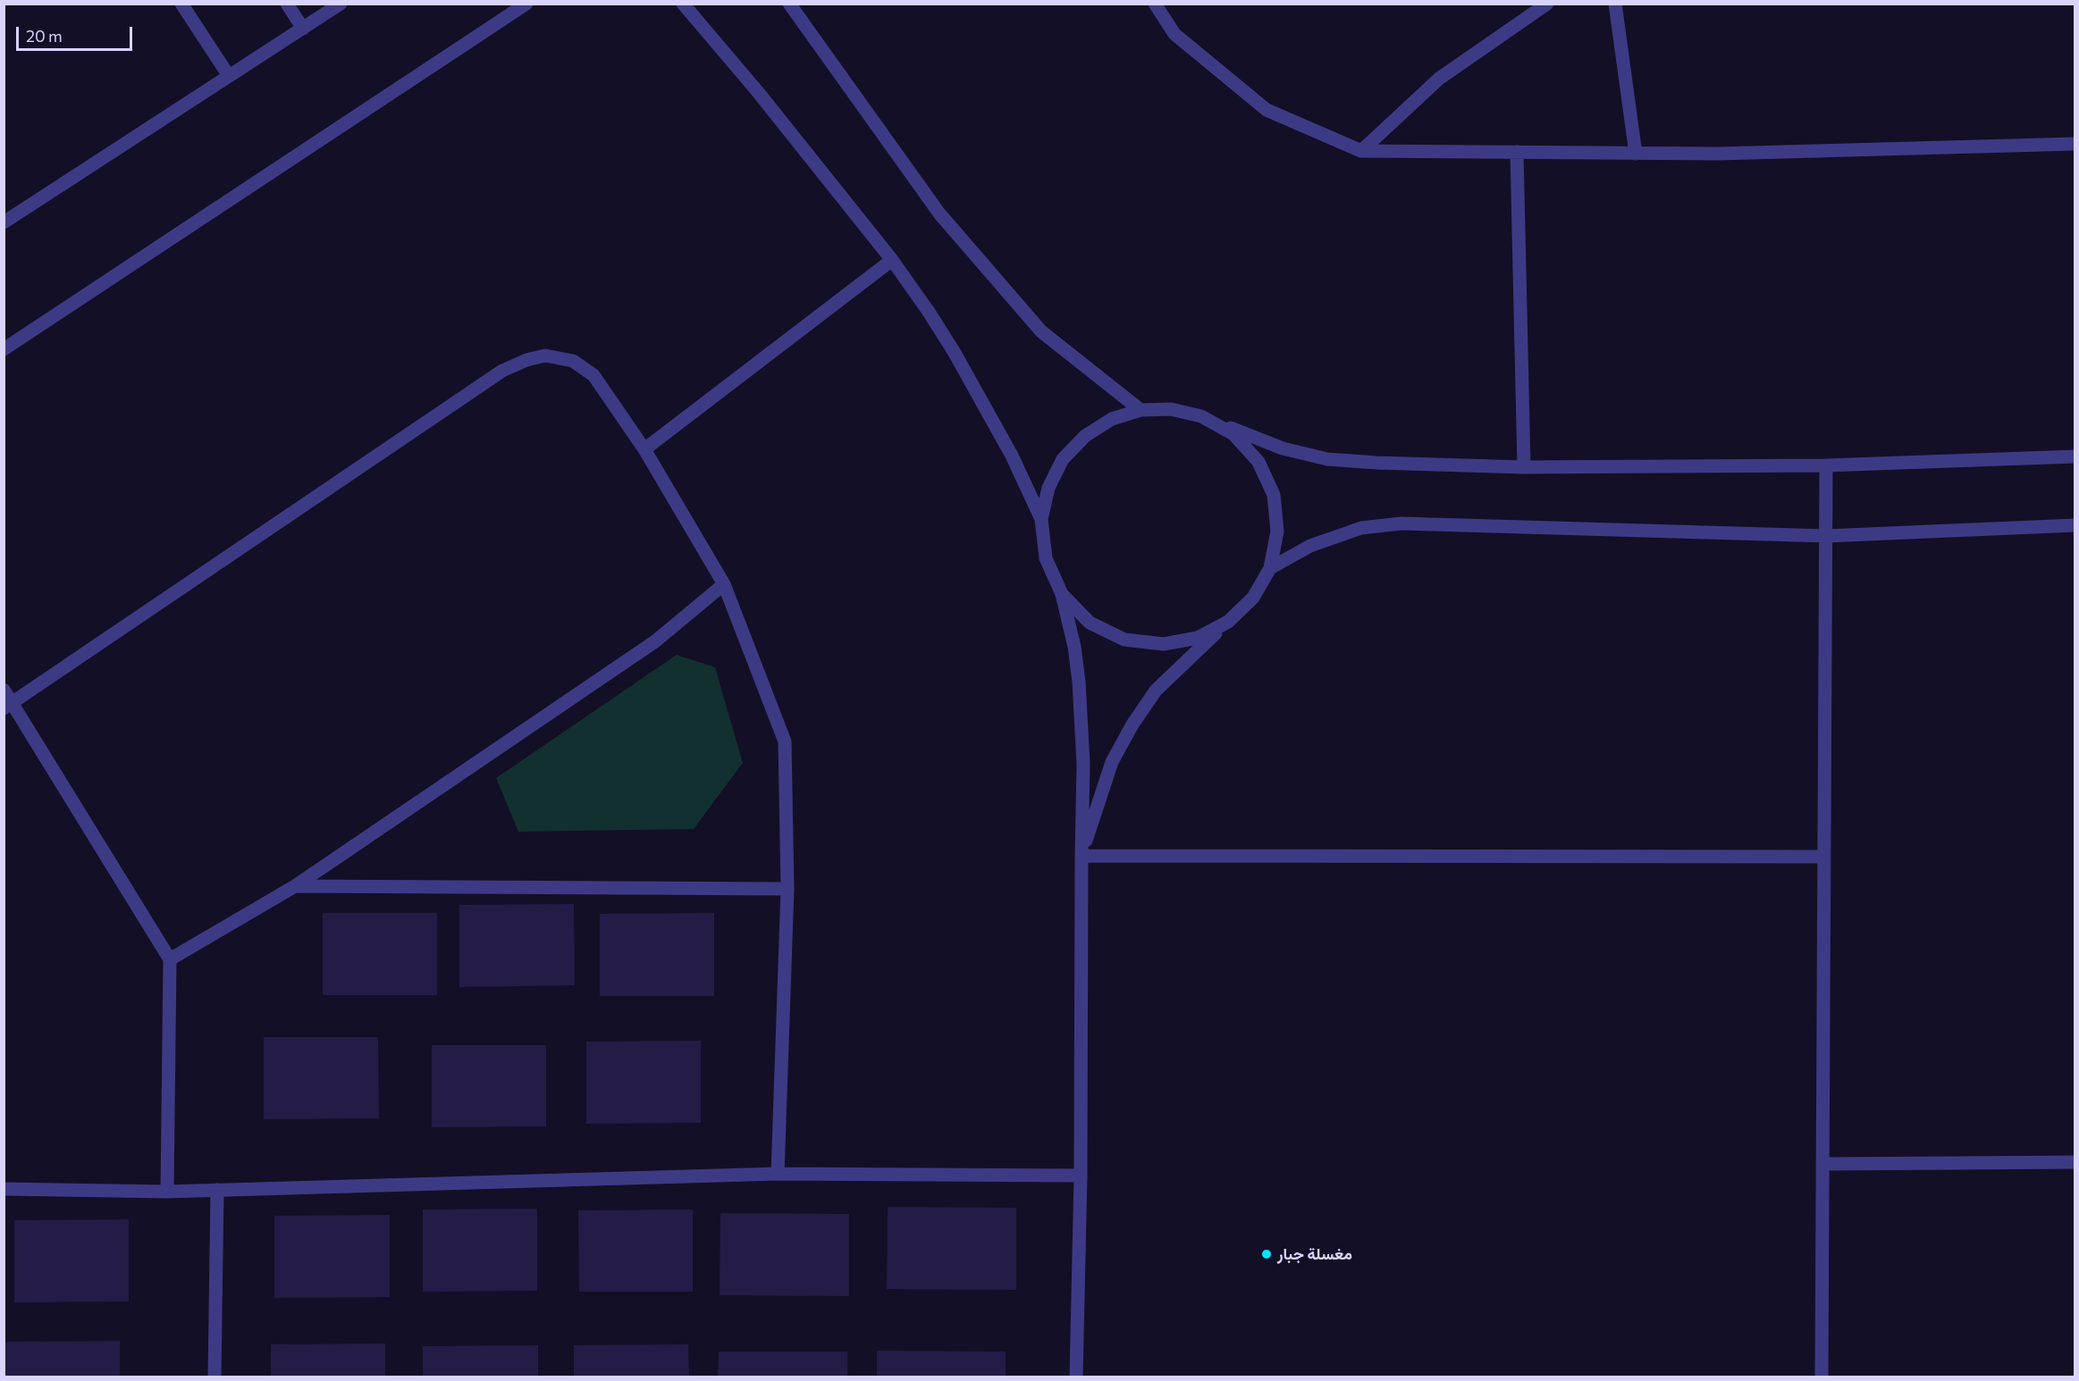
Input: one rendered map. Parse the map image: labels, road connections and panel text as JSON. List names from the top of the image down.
{
  "places": ["مغسلة جبار"],
  "scale_bar": "20 m"
}
